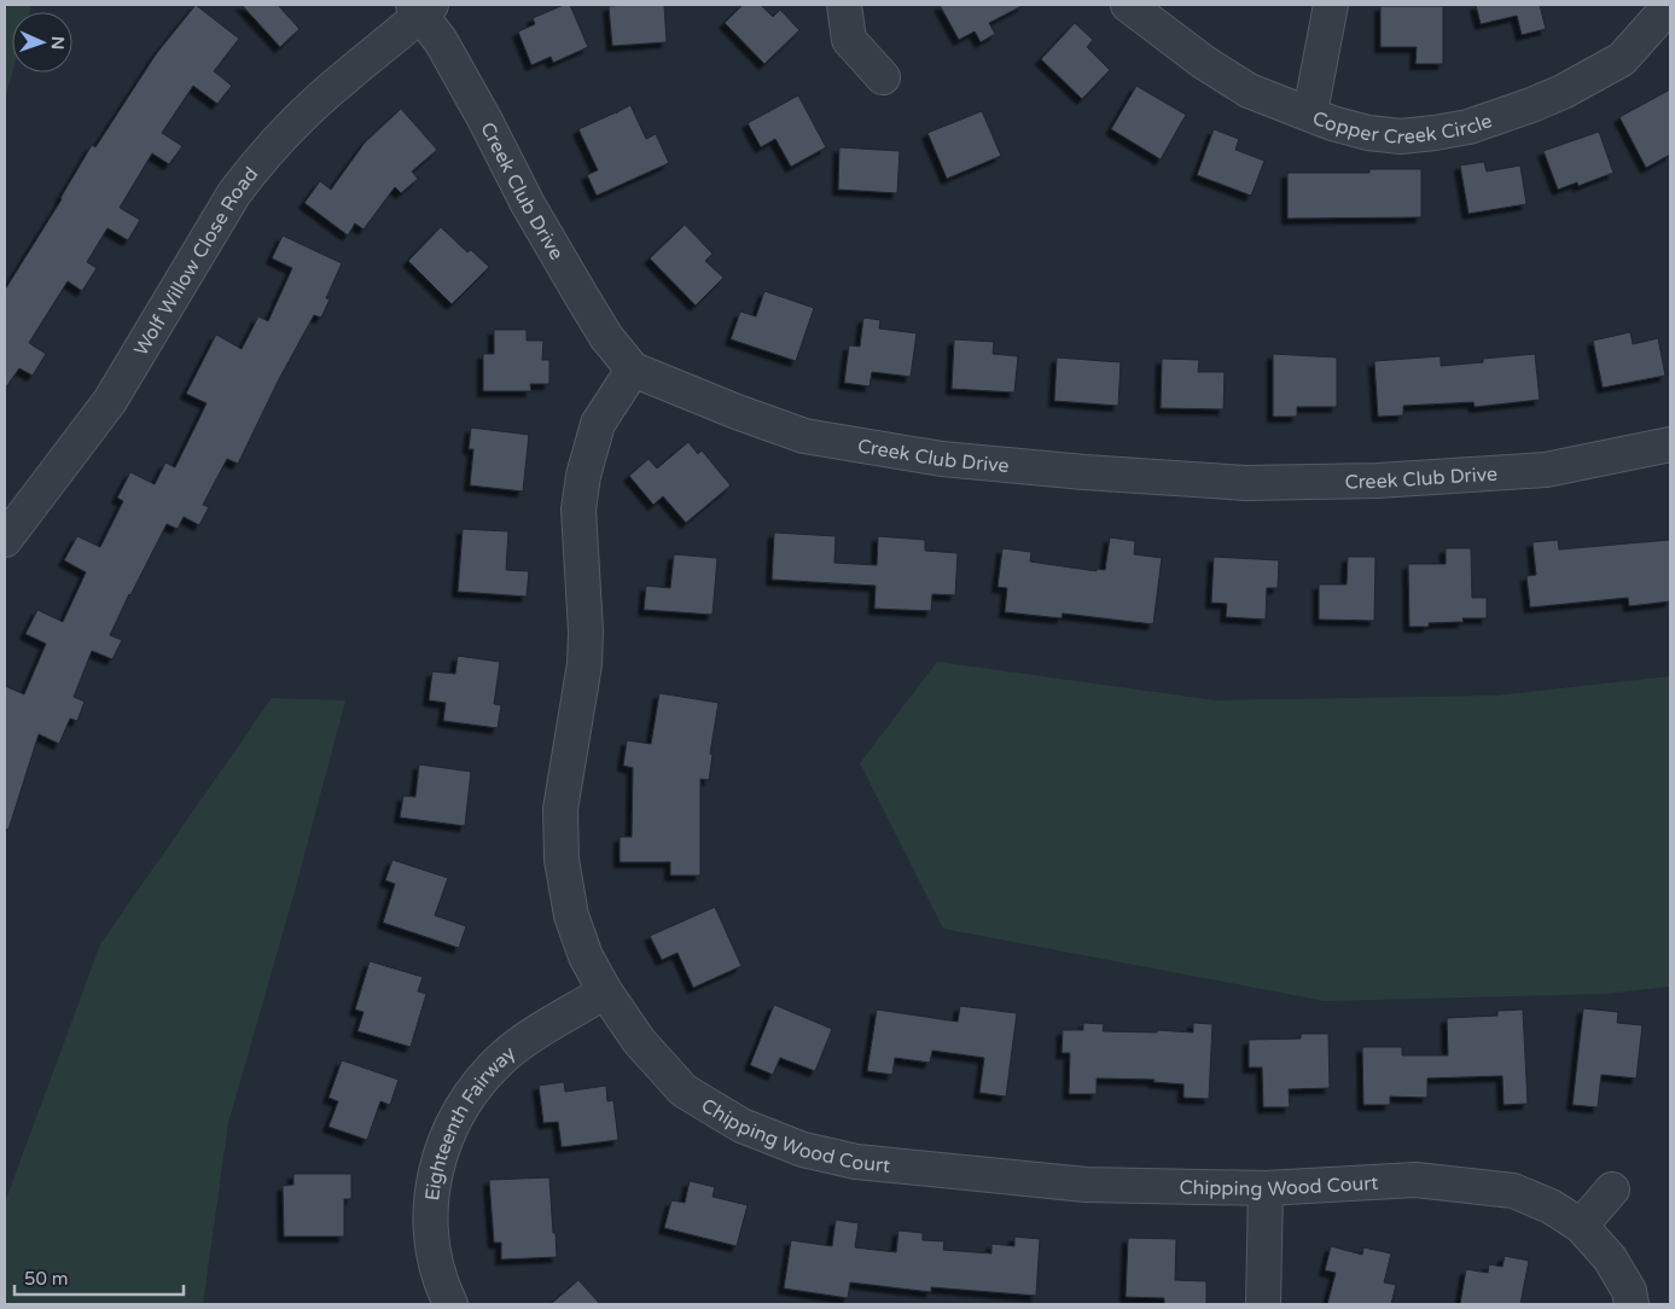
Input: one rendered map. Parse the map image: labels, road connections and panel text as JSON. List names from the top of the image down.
{
  "streets": {
    "street": [
      "Copper Creek Circle",
      "Creek Club Drive",
      "Wolf Willow Close Road",
      "Eighteenth Fairway",
      "Chipping Wood Court"
    ]
  },
  "crossings": [
    ["Creek Club Drive", "Wolf Willow Close Road"],
    ["Creek Club Drive", "Chipping Wood Court"],
    ["Eighteenth Fairway", "Chipping Wood Court"]
  ],
  "scale_bar": "50 m",
  "north": "right"
}
